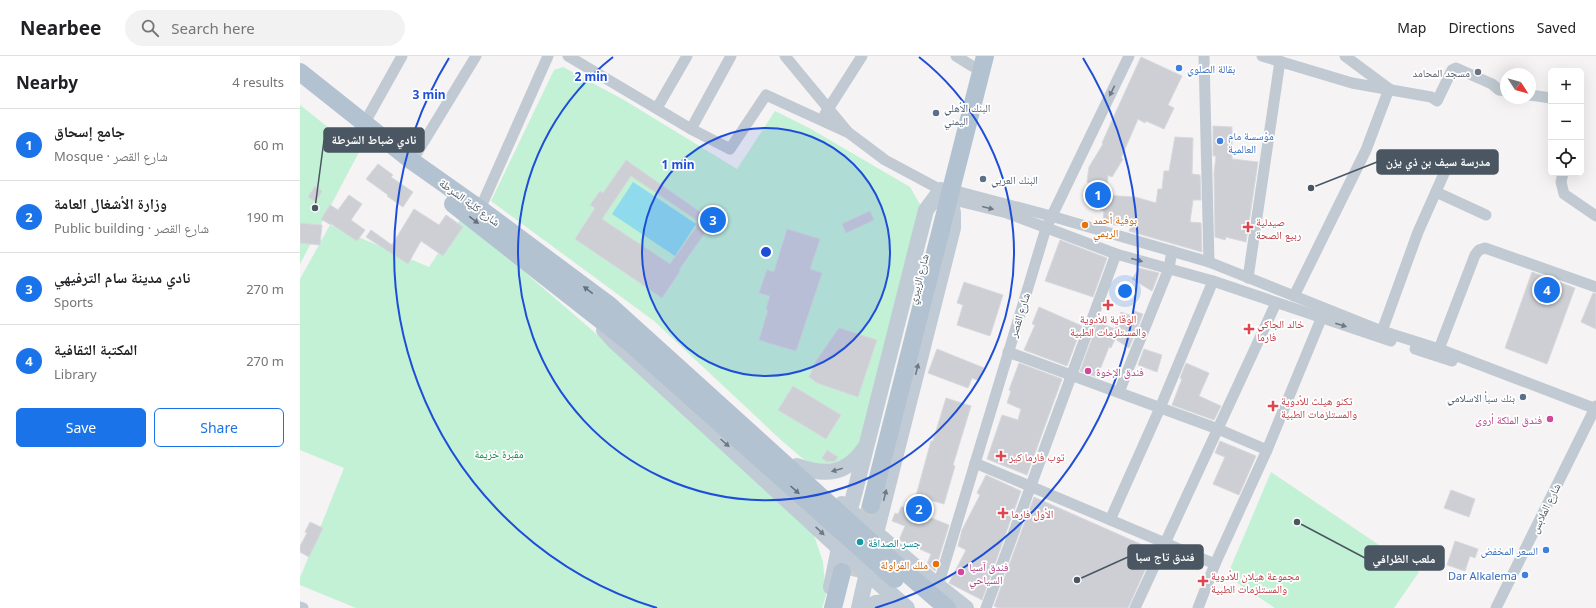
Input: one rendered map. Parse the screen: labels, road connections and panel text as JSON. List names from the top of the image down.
{
  "streets": {
    "main road": ["شارع كلية الشرطة", "شارع الزبيري"],
    "street": ["شارع القصر", "شارع الملابس"]
  },
  "parks": ["مقبرة خزيمة"],
  "places": {
    "other": [
      "بقالة الصلوي",
      "مسجد المحامد",
      "البنك الأهلي اليمني",
      "مؤسسة مام العالمية",
      "البنك العربي",
      "مدرسة سيف بن ذي يزن",
      "نادي ضباط الشرطة",
      "بوفية أحمد الريمي",
      "فندق الإخوة",
      "بنك سبأ الاسلامي",
      "فندق الملكة أروى",
      "ملعب الظرافي",
      "جسر الصداقة",
      "السعر المخفض",
      "ملك الفراولة",
      "فندق آسيا السياحي",
      "Dar Alkalema",
      "فندق تاج سبا"
    ],
    "health": [
      "صيدلية ربيع الصحة",
      "الوقاية للأدوية والمستلزمات الطبية",
      "خالد الجاكي فارما",
      "تكنو هيلث للأدوية والمستلزمات الطبية",
      "توب فارما كير",
      "الأول فارما",
      "مجموعة هيلان للأدوية والمستلزمات الطبية"
    ]
  },
  "north": "bottom right",
  "page": {
    "header": "Nearbee",
    "search": "Search here",
    "nav": ["Map", "Directions", "Saved"],
    "heading": ["Nearby", "4 results"],
    "map_buttons": ["+", "−"],
    "list": [
      {
        "mark": "1",
        "name": "جامع إسحاق",
        "note": "Mosque · شارع القصر",
        "value": "60 m"
      },
      {
        "mark": "2",
        "name": "وزارة الأشغال العامة",
        "note": "Public building · شارع القصر",
        "value": "190 m"
      },
      {
        "mark": "3",
        "name": "نادي مدينة سام الترفيهي",
        "note": "Sports",
        "value": "270 m"
      },
      {
        "mark": "4",
        "name": "المكتبة الثقافية",
        "note": "Library",
        "value": "270 m"
      }
    ],
    "pins": [
      "1",
      "3",
      "4",
      "2"
    ],
    "buttons": ["Save", "Share"]
  },
  "rings": ["2 min", "3 min", "1 min"]
}
